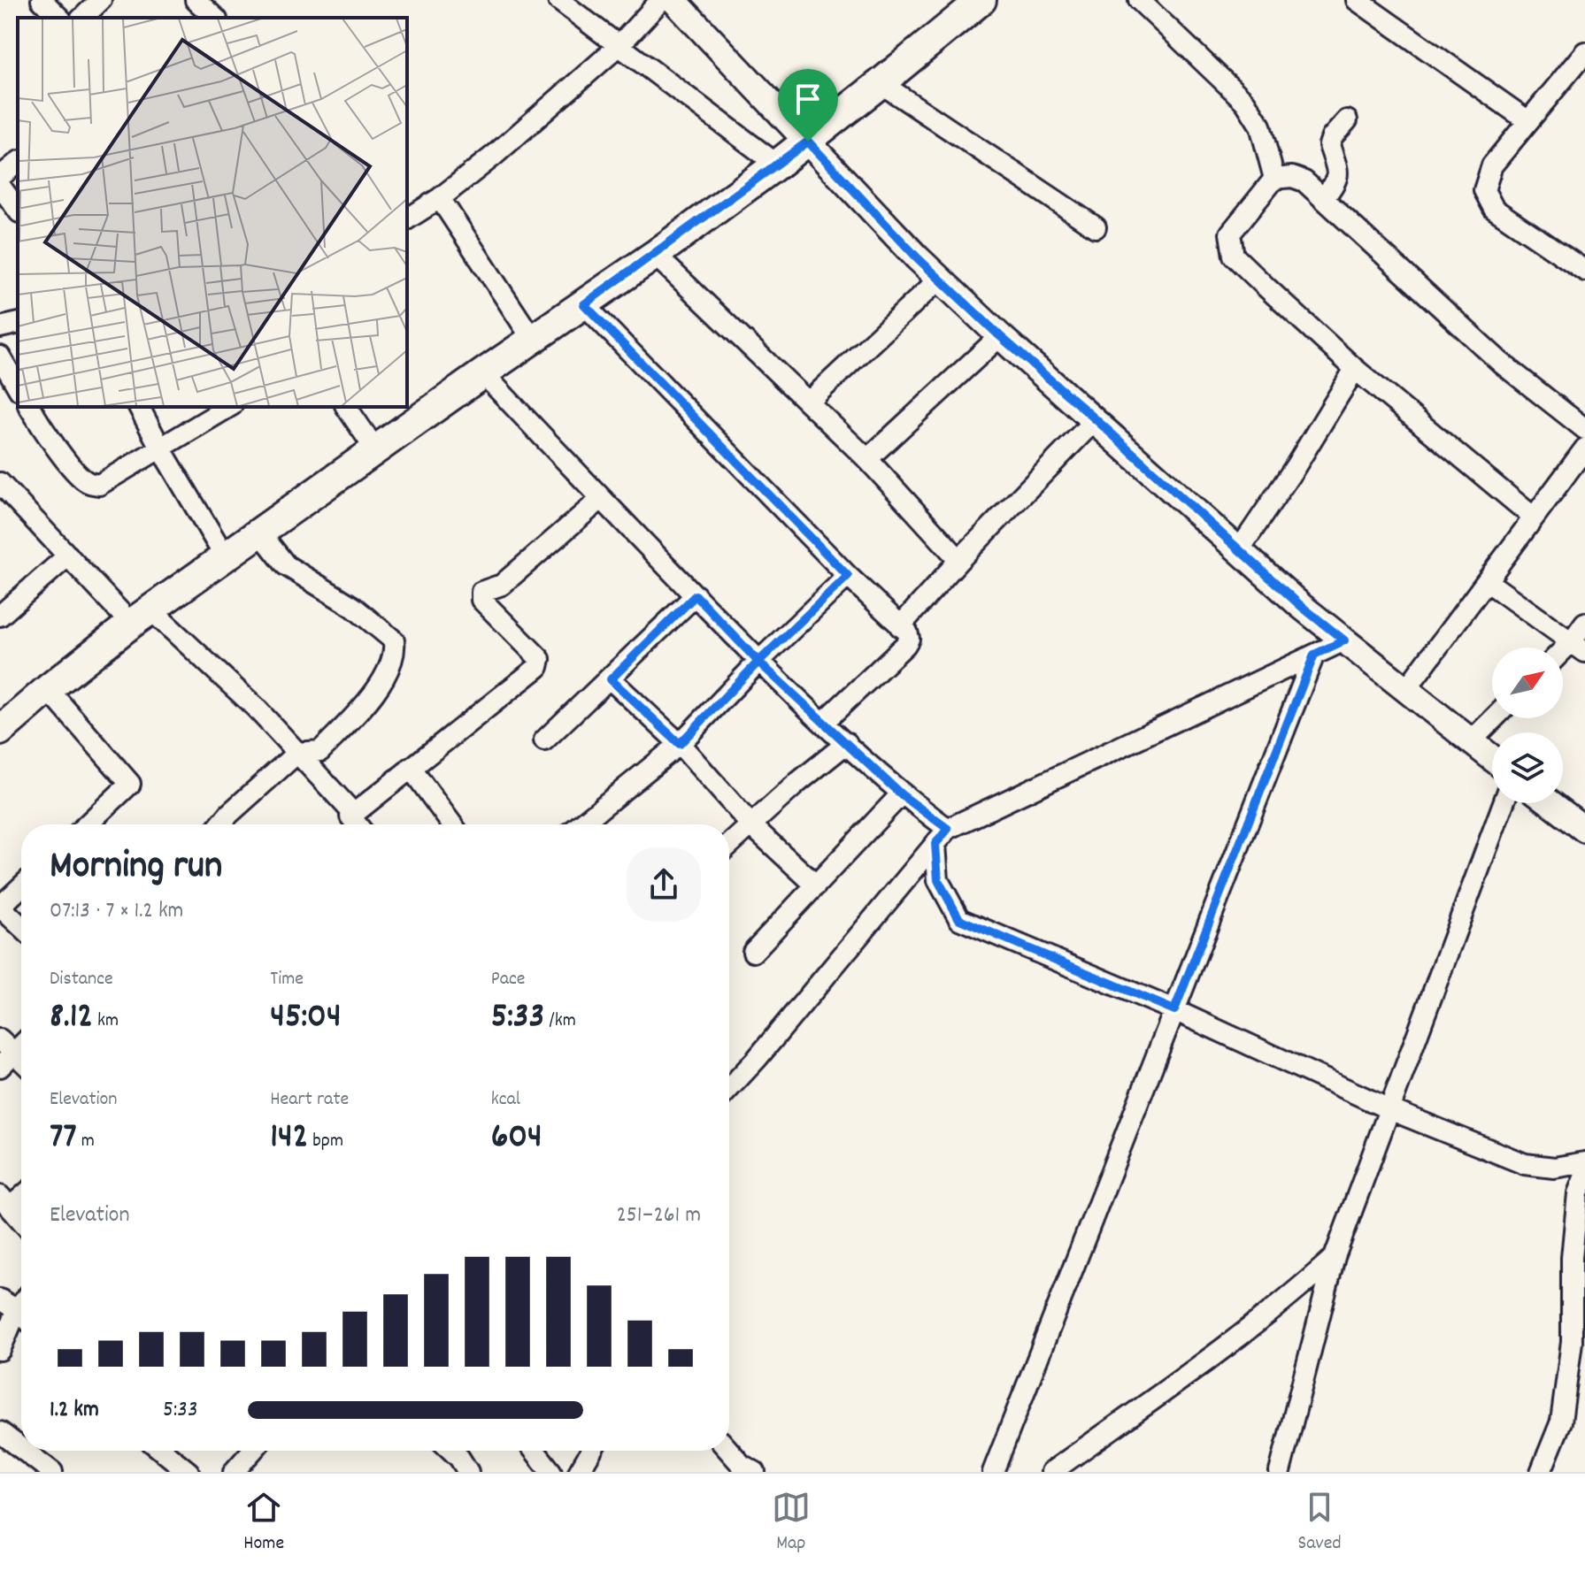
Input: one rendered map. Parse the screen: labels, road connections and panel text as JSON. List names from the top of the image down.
{
  "north": "top right",
  "page": {
    "heading": ["Morning run", "07:13 · 7 × 1.2 km"],
    "stats": [
      ["Distance", "8.12 km"],
      ["Time", "45:04"],
      ["Pace", "5:33 /km"],
      ["Elevation", "77 m"],
      ["Heart rate", "142 bpm"],
      ["kcal", "604"]
    ],
    "chart": ["Elevation", "251–261 m"],
    "list": [
      {
        "name": "1.2 km",
        "note": "5:33"
      }
    ],
    "tabs": ["Home", "Map", "Saved"]
  }
}
